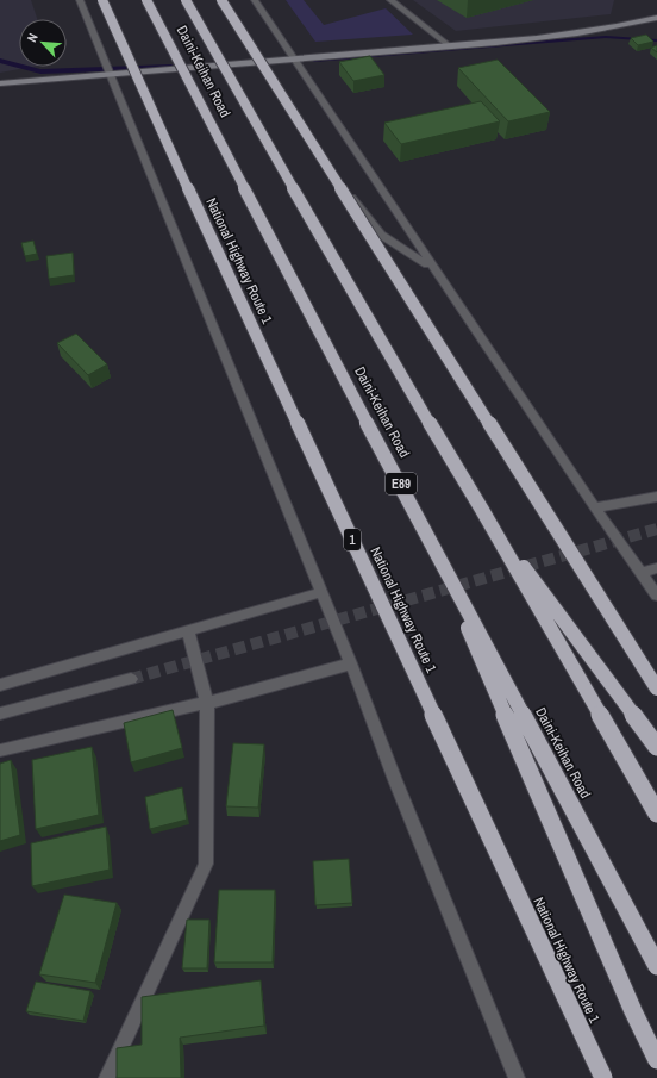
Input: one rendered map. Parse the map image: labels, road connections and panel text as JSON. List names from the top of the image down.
{
  "streets": {
    "highway": [
      "Daini-Keihan Road",
      "National Highway Route 1",
      "E89",
      "1"
    ]
  },
  "north": "top left"
}
